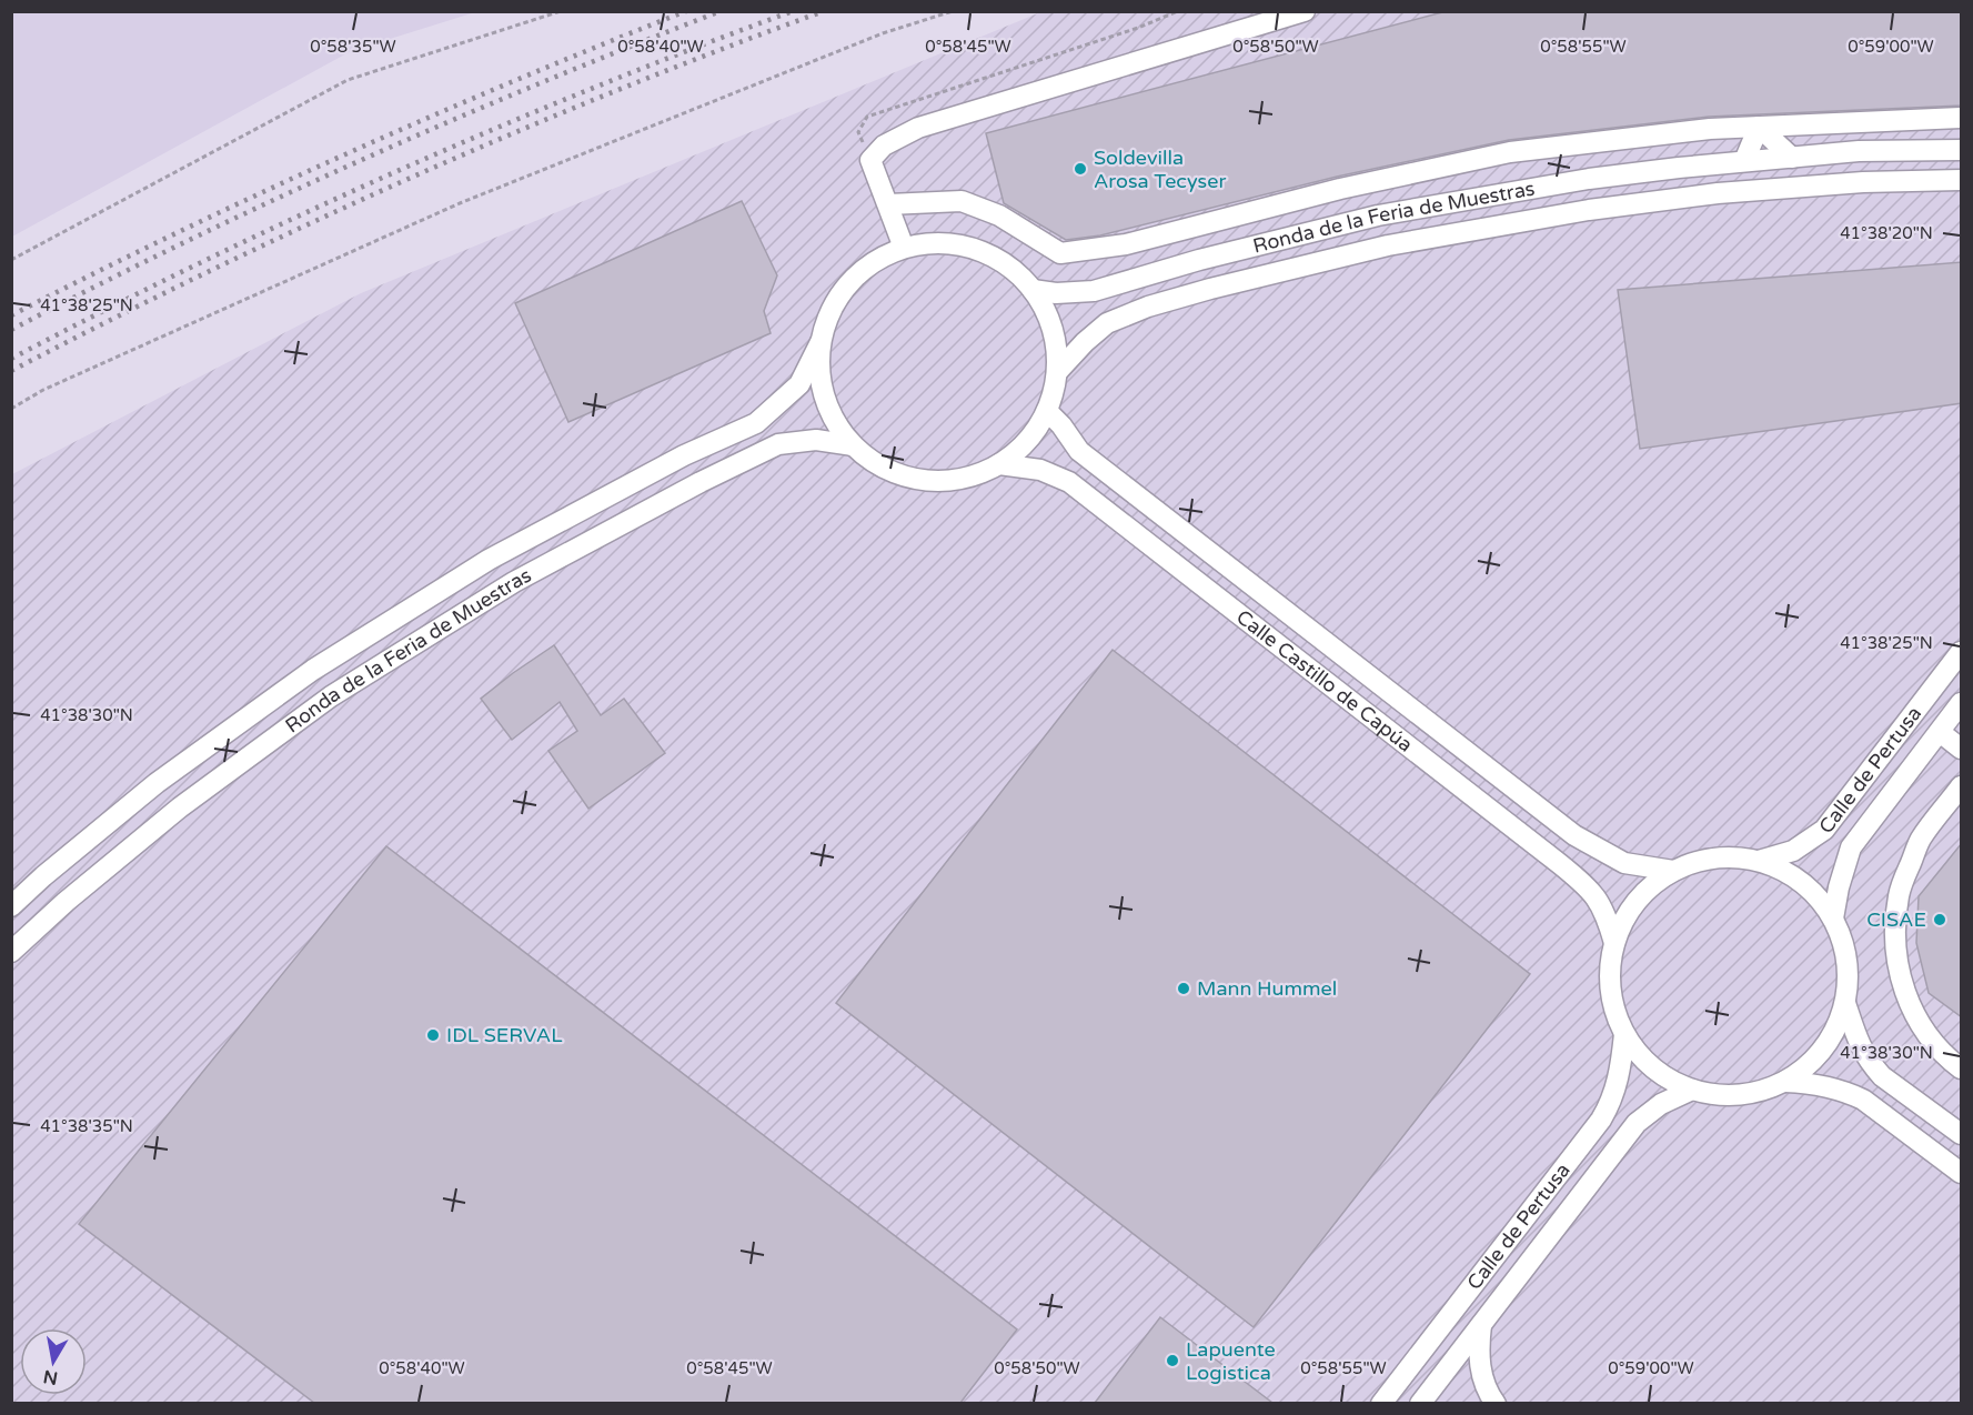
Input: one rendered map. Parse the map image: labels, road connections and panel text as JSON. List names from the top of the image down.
{
  "streets": {
    "street": ["Ronda de la Feria de Muestras", "Calle Castillo de Capúa", "Calle de Pertusa"]
  },
  "crossings": [
    ["Ronda de la Feria de Muestras", "Calle Castillo de Capúa"],
    ["Calle Castillo de Capúa", "Calle de Pertusa"]
  ],
  "places": [
    "Soldevilla Arosa Tecyser",
    "CISAE",
    "Mann Hummel",
    "IDL SERVAL",
    "Lapuente Logistica"
  ],
  "north": "bottom",
  "coordinates": [
    "0°58'35\"W",
    "0°58'40\"W",
    "0°58'45\"W",
    "0°58'50\"W",
    "0°58'55\"W",
    "0°59'00\"W",
    "41°38'20\"N",
    "41°38'25\"N",
    "41°38'30\"N",
    "41°38'35\"N"
  ]
}
